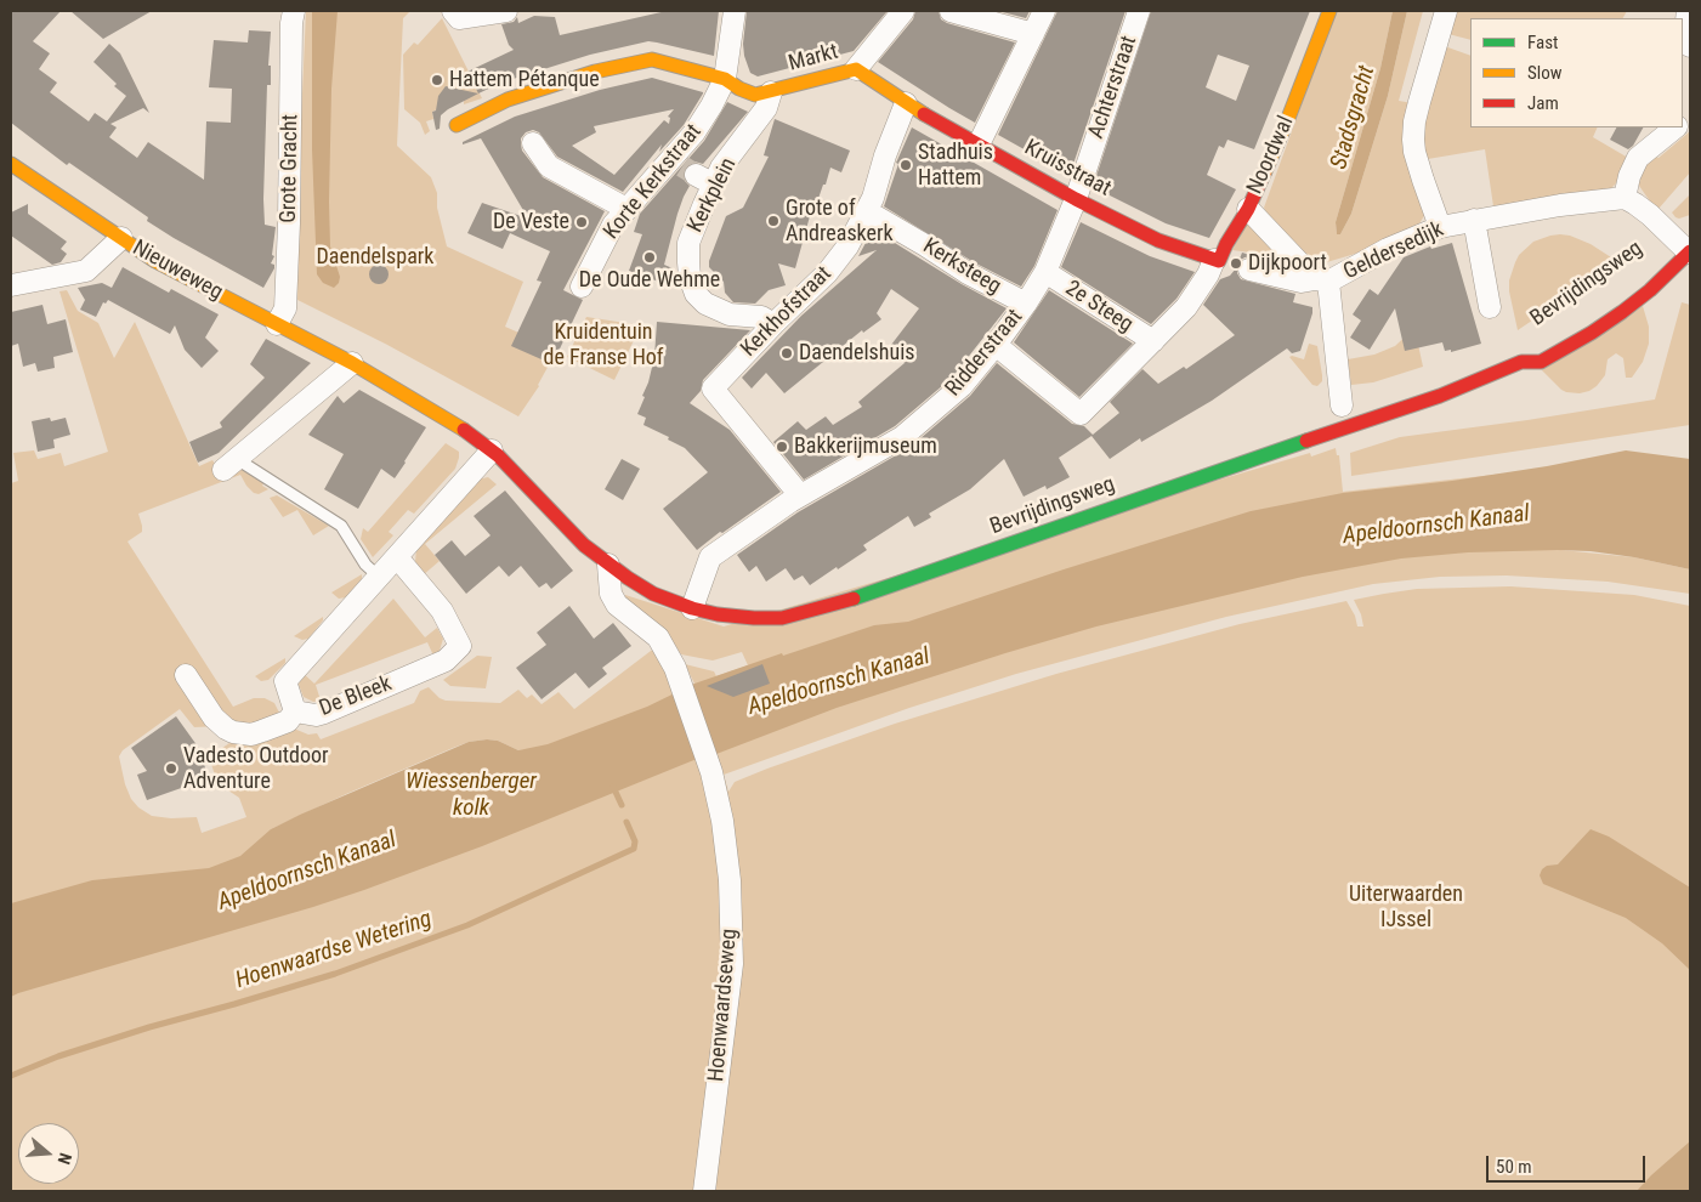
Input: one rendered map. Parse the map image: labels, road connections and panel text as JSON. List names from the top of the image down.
{
  "streets": {
    "main road": [
      "Markt",
      "Noordwal",
      "Kruisstraat",
      "Nieuweweg",
      "Bevrijdingsweg"
    ],
    "street": [
      "Achterstraat",
      "Grote Gracht",
      "Korte Kerkstraat",
      "Kerkplein",
      "Geldersedijk",
      "Kerksteeg",
      "2e Steeg",
      "Kerkhofstraat",
      "Ridderstraat",
      "De Bleek",
      "Hoenwaardseweg"
    ]
  },
  "crossings": [
    ["Markt", "Kruisstraat"],
    ["Markt", "Korte Kerkstraat"],
    ["Markt", "Kerkplein"],
    ["Markt", "Kerkhofstraat"],
    ["Achterstraat", "Kruisstraat"],
    ["Achterstraat", "Ridderstraat"],
    ["Noordwal", "Geldersedijk"],
    ["Grote Gracht", "Nieuweweg"],
    ["Kruisstraat", "Kerkhofstraat"],
    ["Kruisstraat", "Ridderstraat"],
    ["Korte Kerkstraat", "Kerkplein"],
    ["Kerkplein", "Kerkhofstraat"],
    ["Kerksteeg", "Kerkhofstraat"],
    ["Kerksteeg", "Ridderstraat"],
    ["Nieuweweg", "Bevrijdingsweg"],
    ["Nieuweweg", "De Bleek"],
    ["Nieuweweg", "Hoenwaardseweg"],
    ["Bevrijdingsweg", "Ridderstraat"],
    ["Bevrijdingsweg", "Hoenwaardseweg"],
    ["2e Steeg", "Ridderstraat"],
    ["Kerkhofstraat", "Ridderstraat"]
  ],
  "water": [
    "Stadsgracht",
    "Apeldoornsch Kanaal",
    "Wiessenberger kolk",
    "Hoenwaardse Wetering"
  ],
  "parks": ["Daendelspark", "Kruidentuin de Franse Hof", "Uiterwaarden IJssel"],
  "places": [
    "Hattem Pétanque",
    "Stadhuis Hattem",
    "Grote of Andreaskerk",
    "De Veste",
    "De Oude Wehme",
    "Dijkpoort",
    "Daendelshuis",
    "Bakkerijmuseum",
    "Vadesto Outdoor Adventure"
  ],
  "legend": ["Fast", "Slow", "Jam"],
  "scale_bar": "50 m",
  "north": "right"
}
